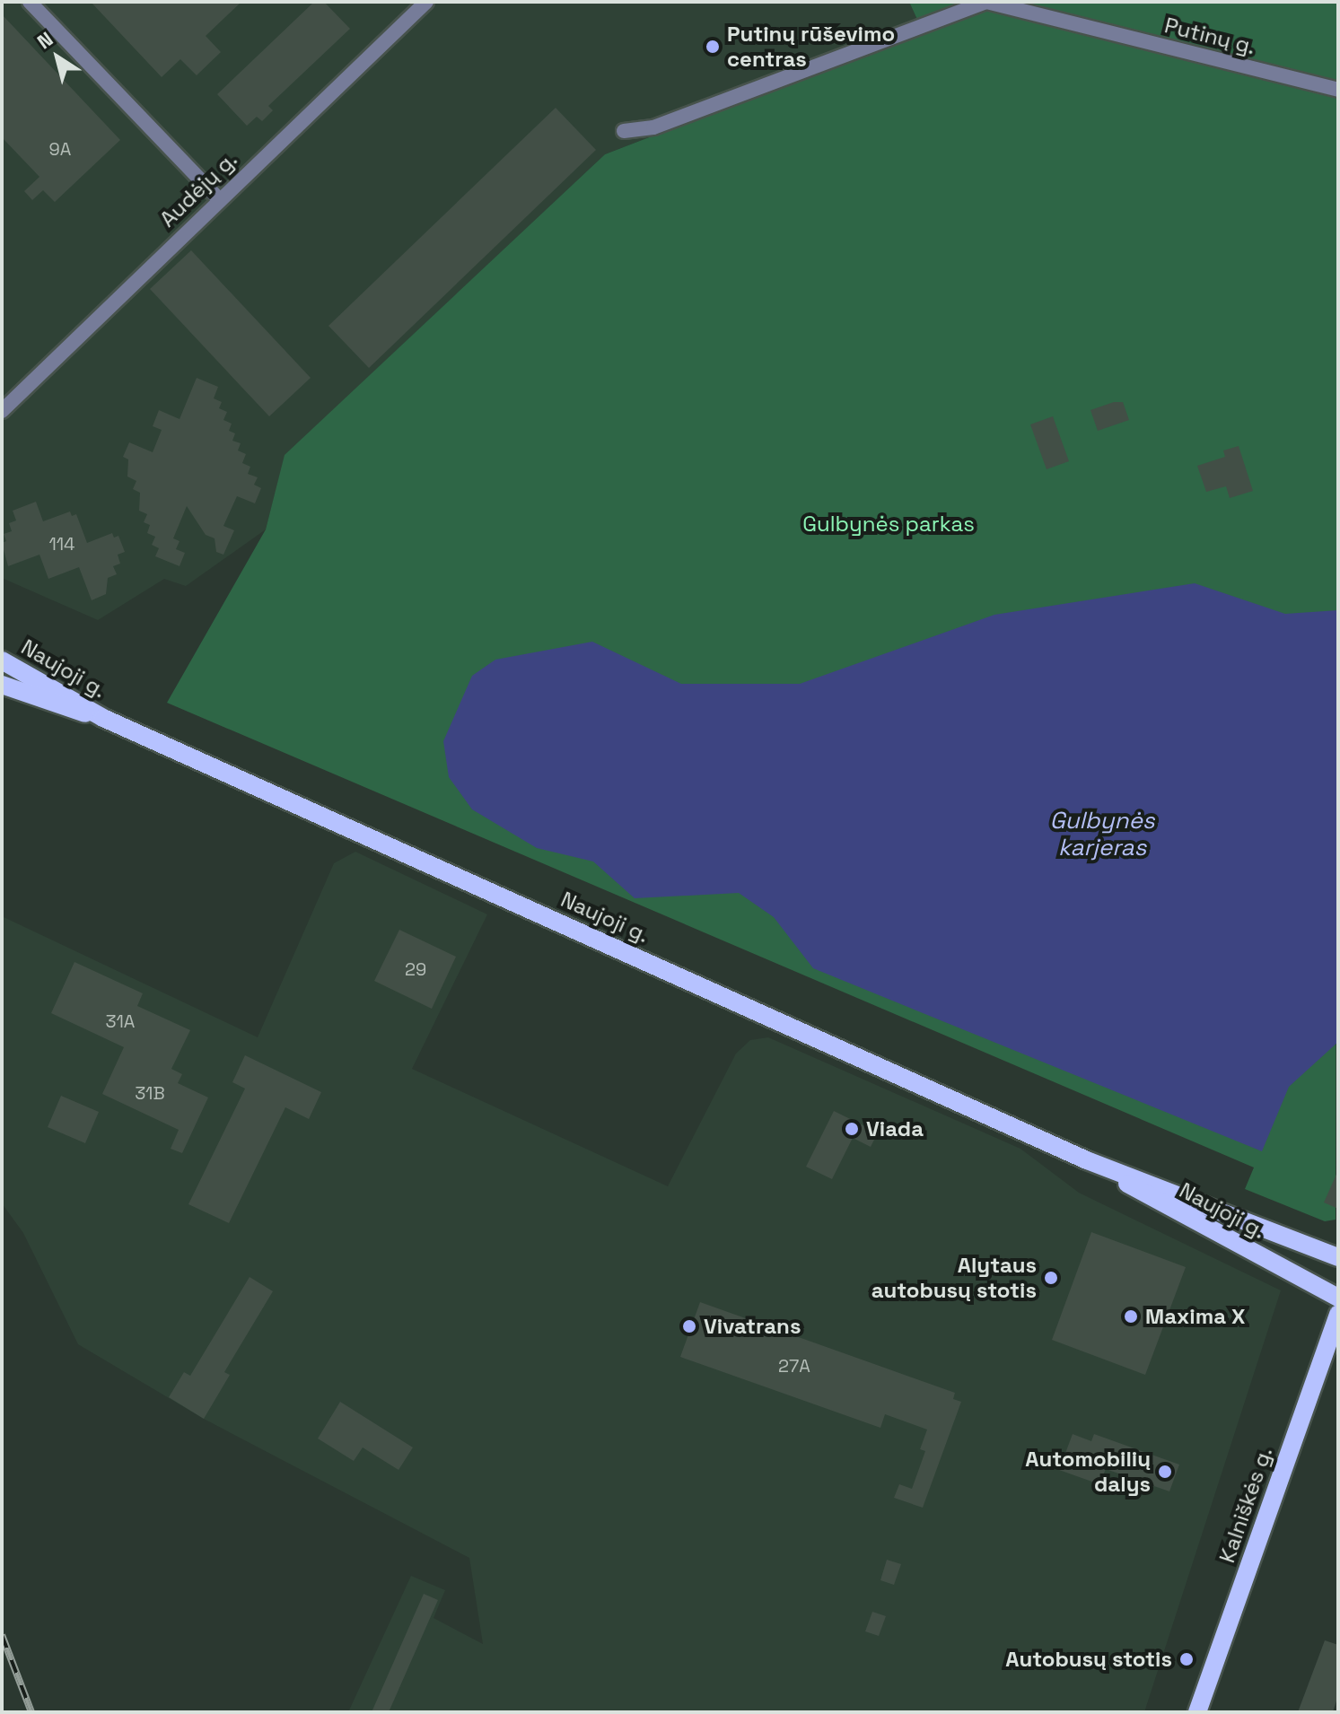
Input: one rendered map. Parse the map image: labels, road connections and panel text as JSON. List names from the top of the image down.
{
  "streets": {
    "main road": ["Naujoji g.", "Kalniškės g."],
    "street": ["Putinų g.", "Audėjų g."]
  },
  "water": ["Gulbynės karjeras"],
  "parks": ["Gulbynės parkas"],
  "places": [
    "Putinų rūševimo centras",
    "Viada",
    "Alytaus autobusų stotis",
    "Maxima X",
    "Vivatrans",
    "Automobilių dalys",
    "Autobusų stotis"
  ],
  "house_numbers": [
    "9A",
    "114",
    "29",
    "31A",
    "31B",
    "27A"
  ],
  "north": "top left"
}
